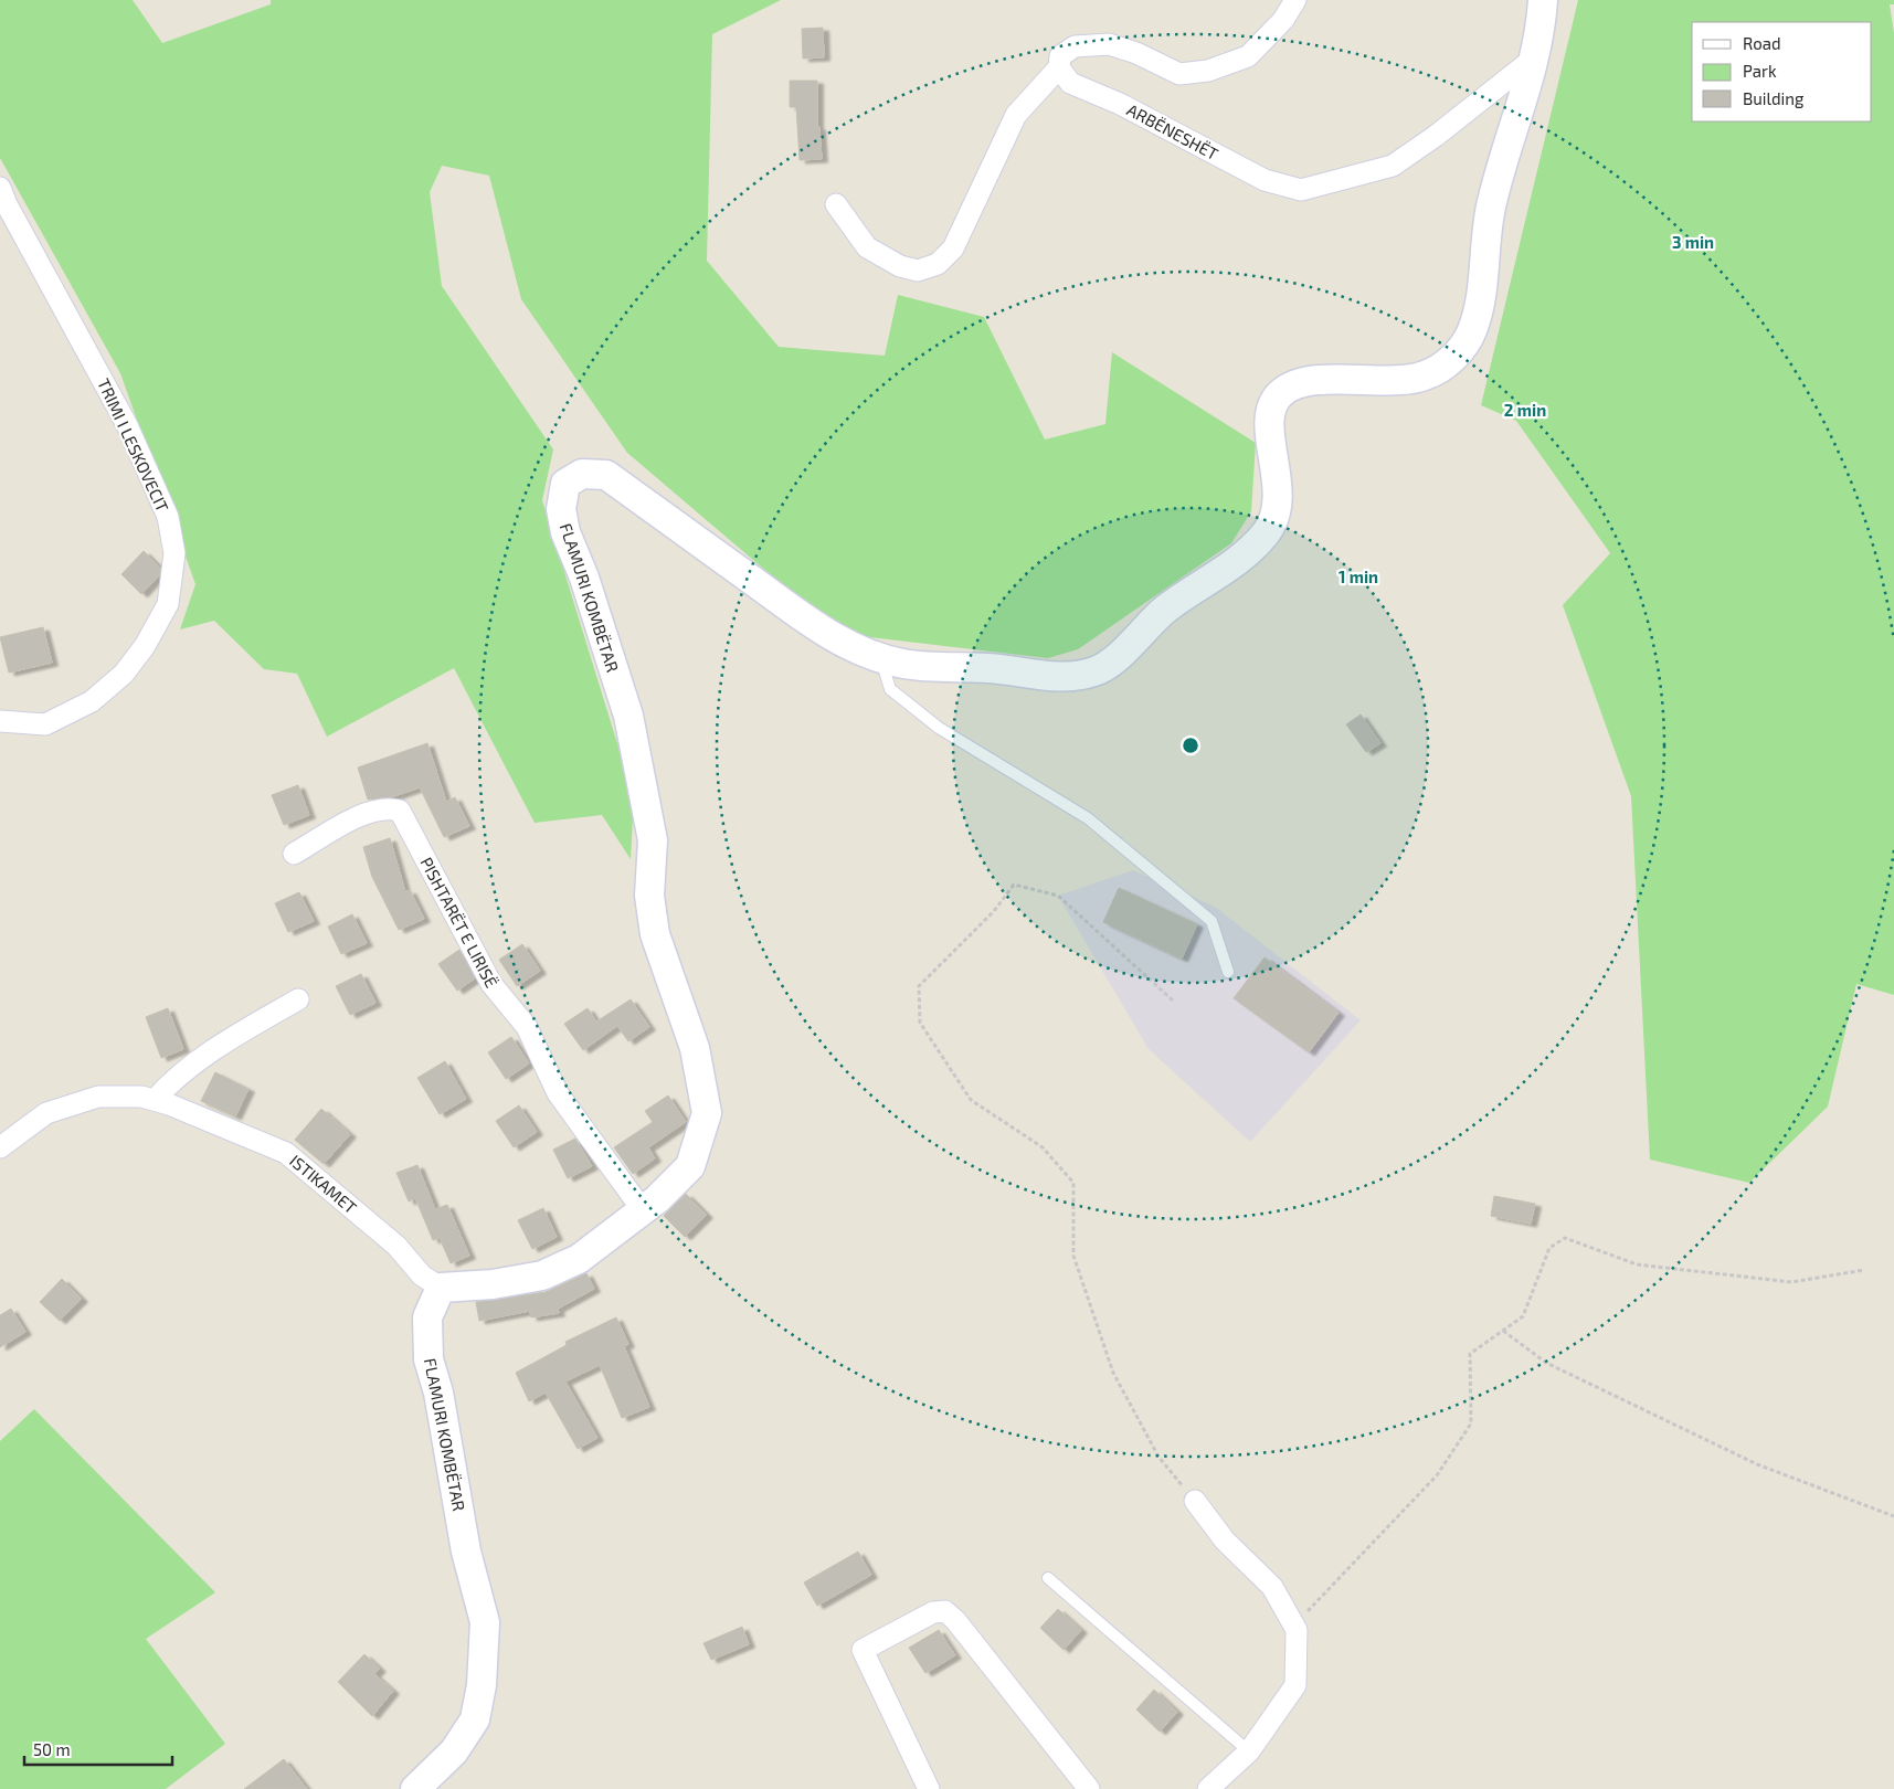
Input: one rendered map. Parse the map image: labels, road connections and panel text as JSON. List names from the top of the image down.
{
  "streets": {
    "street": [
      "ARBËNESHËT",
      "TRIMI I LESKOVECIT",
      "FLAMURI KOMBËTAR",
      "PISHTARËT E LIRISË",
      "ISTIKAMET"
    ]
  },
  "crossings": [
    ["ARBËNESHËT", "FLAMURI KOMBËTAR"],
    ["FLAMURI KOMBËTAR", "PISHTARËT E LIRISË"],
    ["FLAMURI KOMBËTAR", "ISTIKAMET"]
  ],
  "legend": ["Road", "Park", "Building"],
  "scale_bar": "50 m",
  "rings": ["3 min", "2 min", "1 min"]
}
